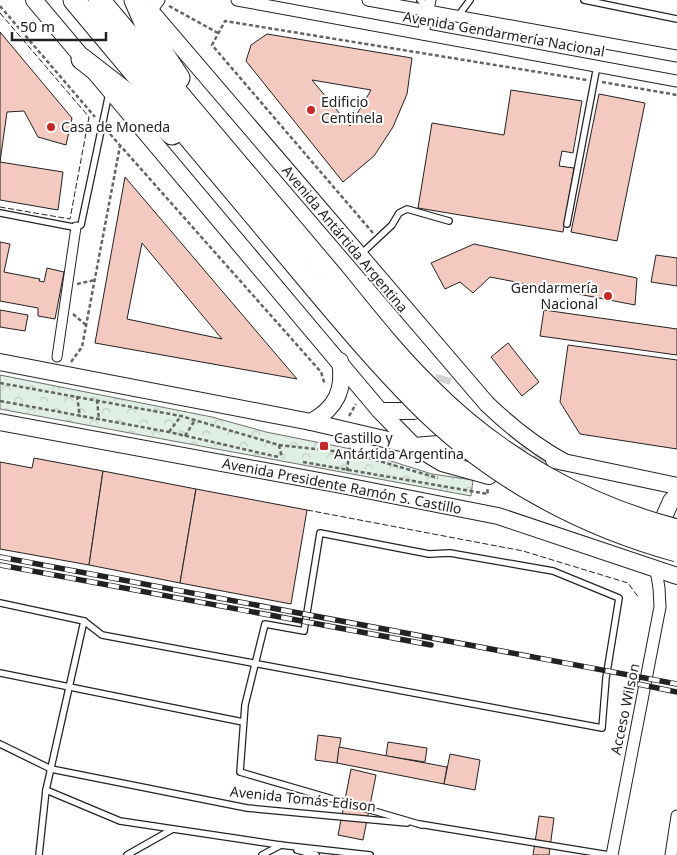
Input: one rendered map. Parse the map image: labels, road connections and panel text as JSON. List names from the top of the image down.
{
  "streets": {
    "main road": ["Avenida Antártida Argentina", "Avenida Presidente Ramón S. Castillo"],
    "street": ["Avenida Gendarmería Nacional", "Acceso Wilson"],
    "lane": ["Avenida Tomás Edison"]
  },
  "crossings": [
    ["Avenida Presidente Ramón S. Castillo", "Acceso Wilson"],
    ["Acceso Wilson", "Avenida Tomás Edison"]
  ],
  "places": {
    "other": ["Edificio Centinela", "Casa de Moneda", "Gendarmería Nacional"],
    "transit": ["Castillo y Antártida Argentina"]
  },
  "scale_bar": "50 m"
}
